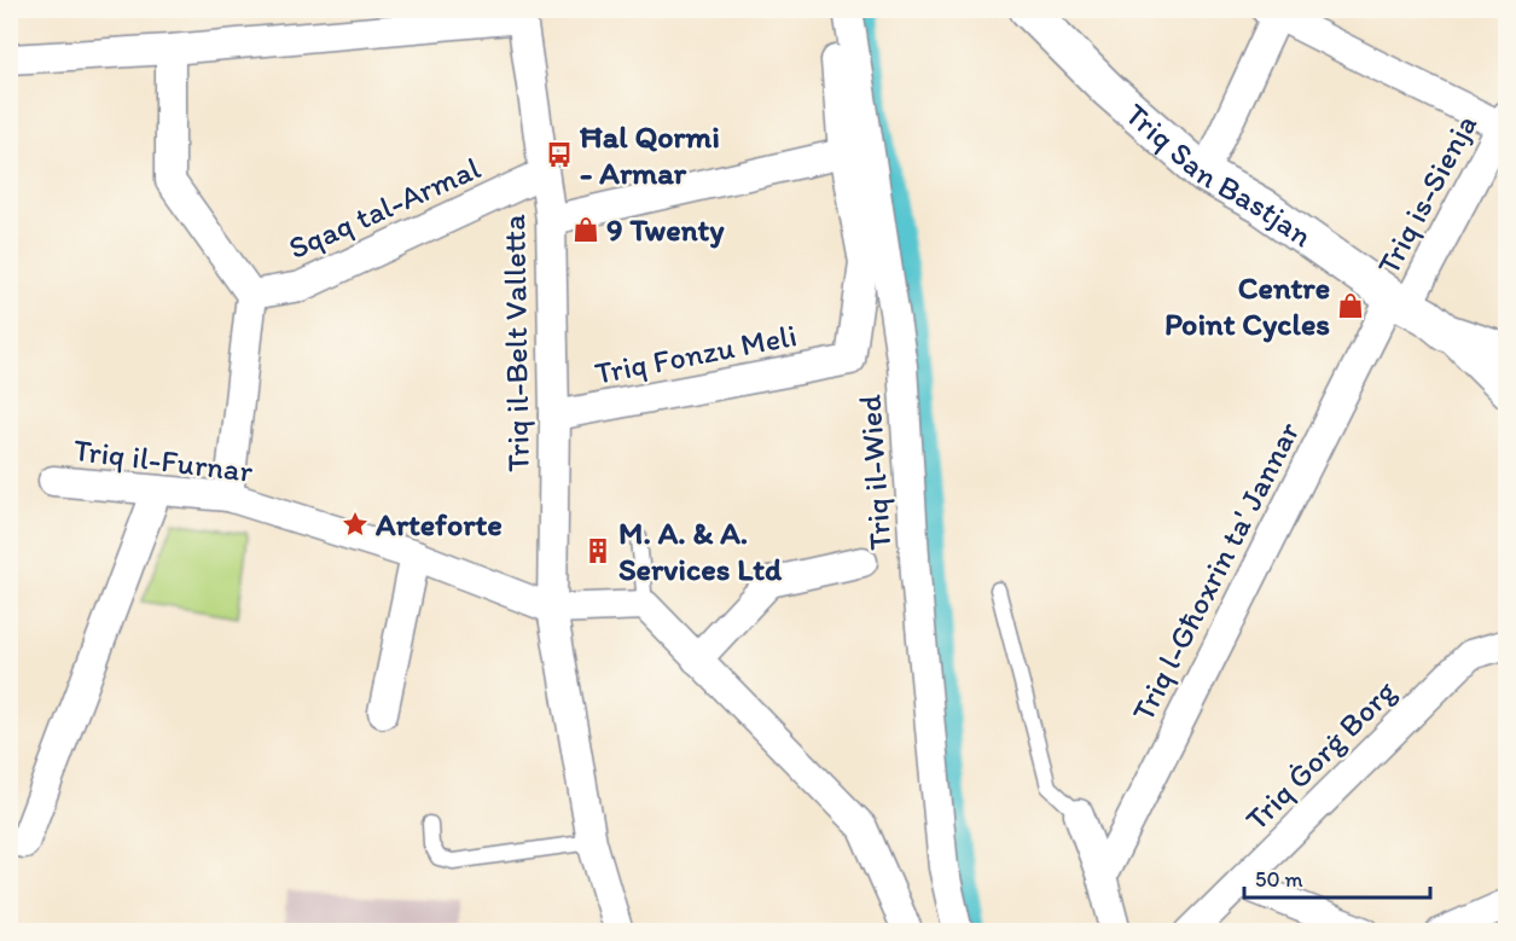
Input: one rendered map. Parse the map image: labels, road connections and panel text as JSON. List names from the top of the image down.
{
  "streets": {
    "street": [
      "Triq San Bastjan",
      "Triq is-Sienja",
      "Sqaq tal-Armal",
      "Triq il-Belt Valletta",
      "Triq Fonzu Meli",
      "Triq il-Furnar",
      "Triq il-Wied",
      "Triq l-Għoxrin ta' Jannar",
      "Triq Ġorġ Borg"
    ]
  },
  "crossings": [
    ["Triq San Bastjan", "Triq is-Sienja"],
    ["Triq San Bastjan", "Triq l-Għoxrin ta' Jannar"],
    ["Triq is-Sienja", "Triq l-Għoxrin ta' Jannar"],
    ["Sqaq tal-Armal", "Triq il-Belt Valletta"],
    ["Triq il-Belt Valletta", "Triq Fonzu Meli"],
    ["Triq il-Belt Valletta", "Triq il-Furnar"]
  ],
  "places": {
    "bus stop": ["Ħal Qormi - Armar"],
    "shop": ["9 Twenty", "Centre Point Cycles"],
    "place": ["Arteforte"],
    "building": ["M. A. & A. Services Ltd"]
  },
  "scale_bar": "50 m"
}
